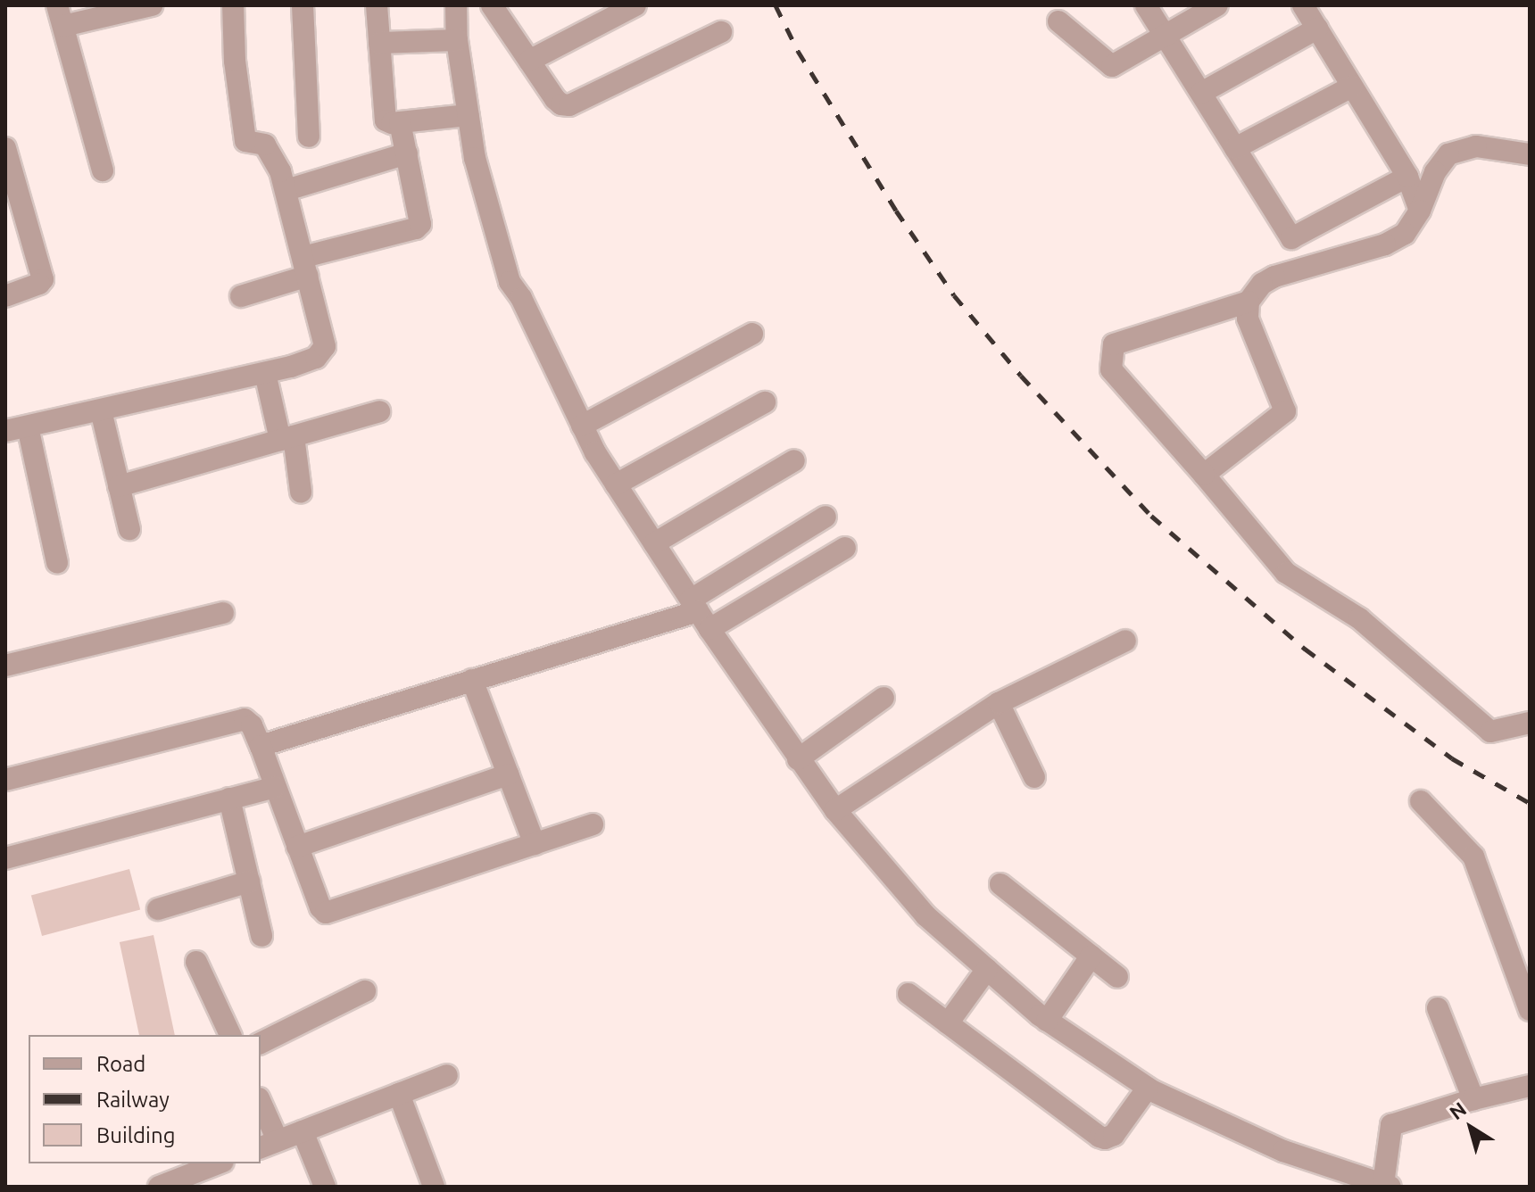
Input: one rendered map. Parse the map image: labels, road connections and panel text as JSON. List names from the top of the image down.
{
  "legend": ["Road", "Railway", "Building"],
  "north": "top left"
}
